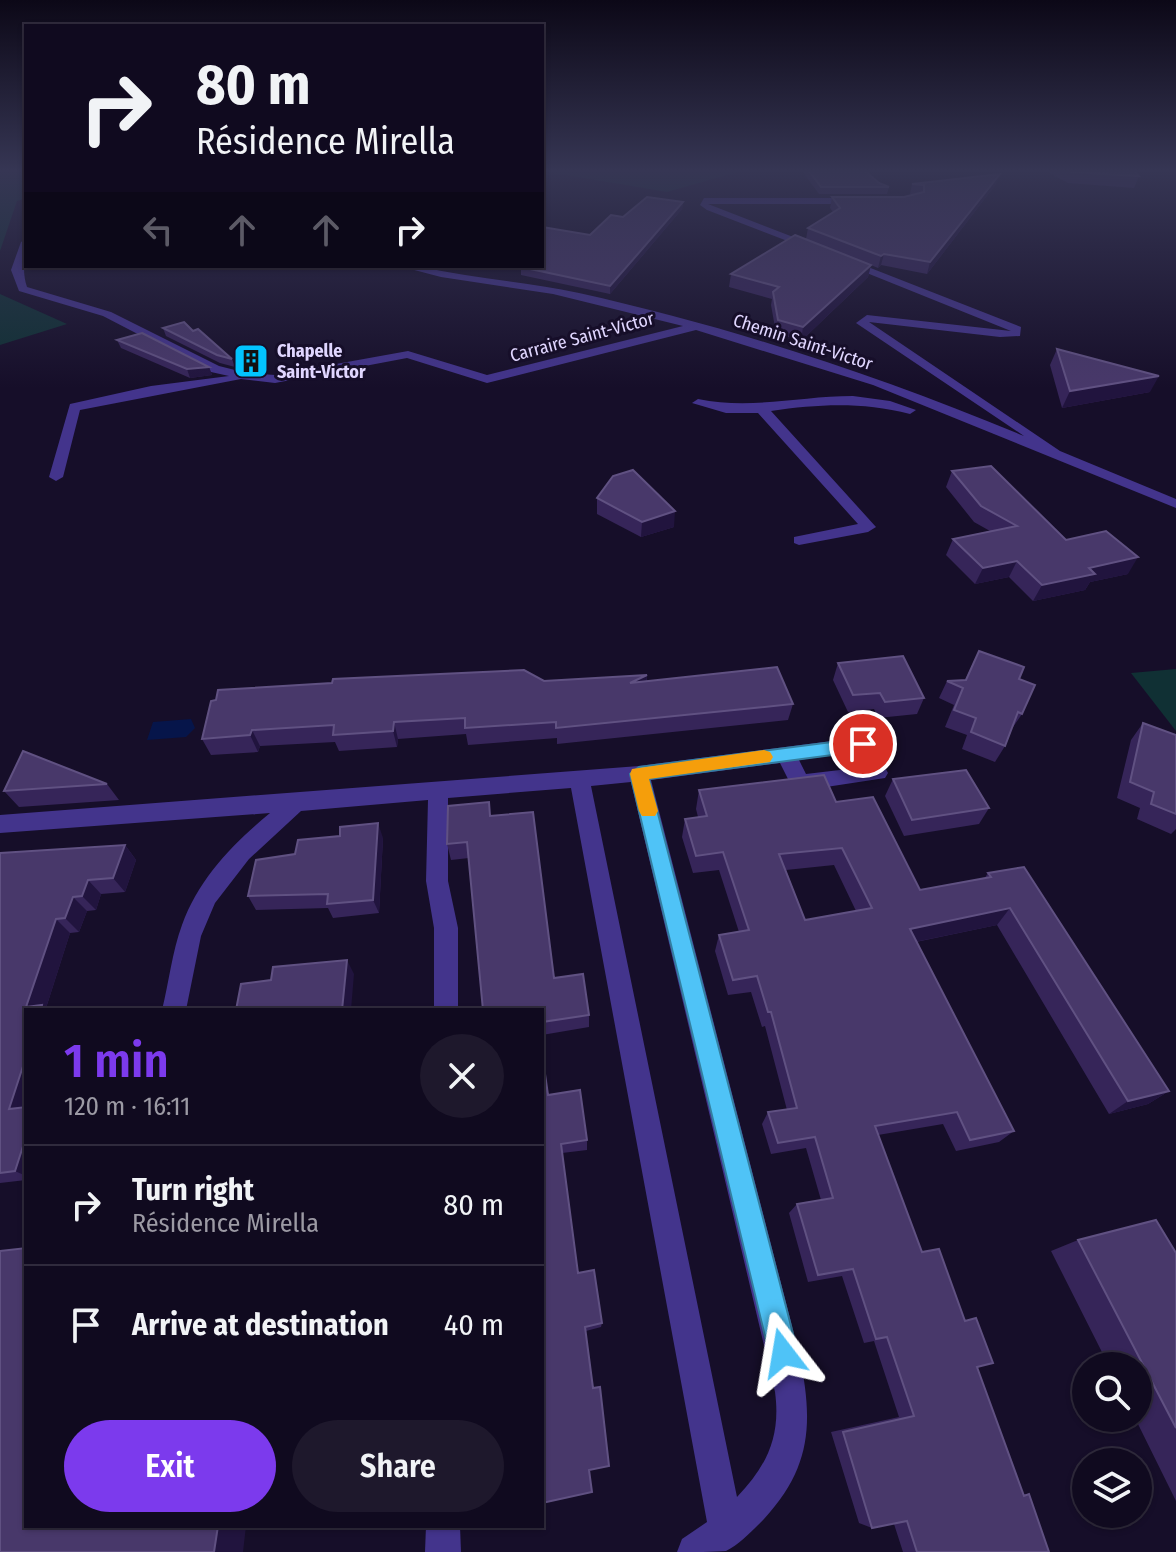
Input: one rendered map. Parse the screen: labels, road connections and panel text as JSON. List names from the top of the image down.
{
  "streets": {
    "street": ["Carraire Saint-Victor", "Chemin Saint-Victor"]
  },
  "crossings": [
    ["Carraire Saint-Victor", "Chemin Saint-Victor"]
  ],
  "places": {
    "building": ["Chapelle Saint-Victor"]
  },
  "page": {
    "turn": ["80 m", "Résidence Mirella"],
    "heading": ["1 min", "120 m · 16:11"],
    "list": [
      {
        "name": "Turn right",
        "note": "Résidence Mirella",
        "value": "80 m"
      },
      {
        "name": "Arrive at destination",
        "value": "40 m"
      }
    ],
    "buttons": ["Exit", "Share"]
  }
}
